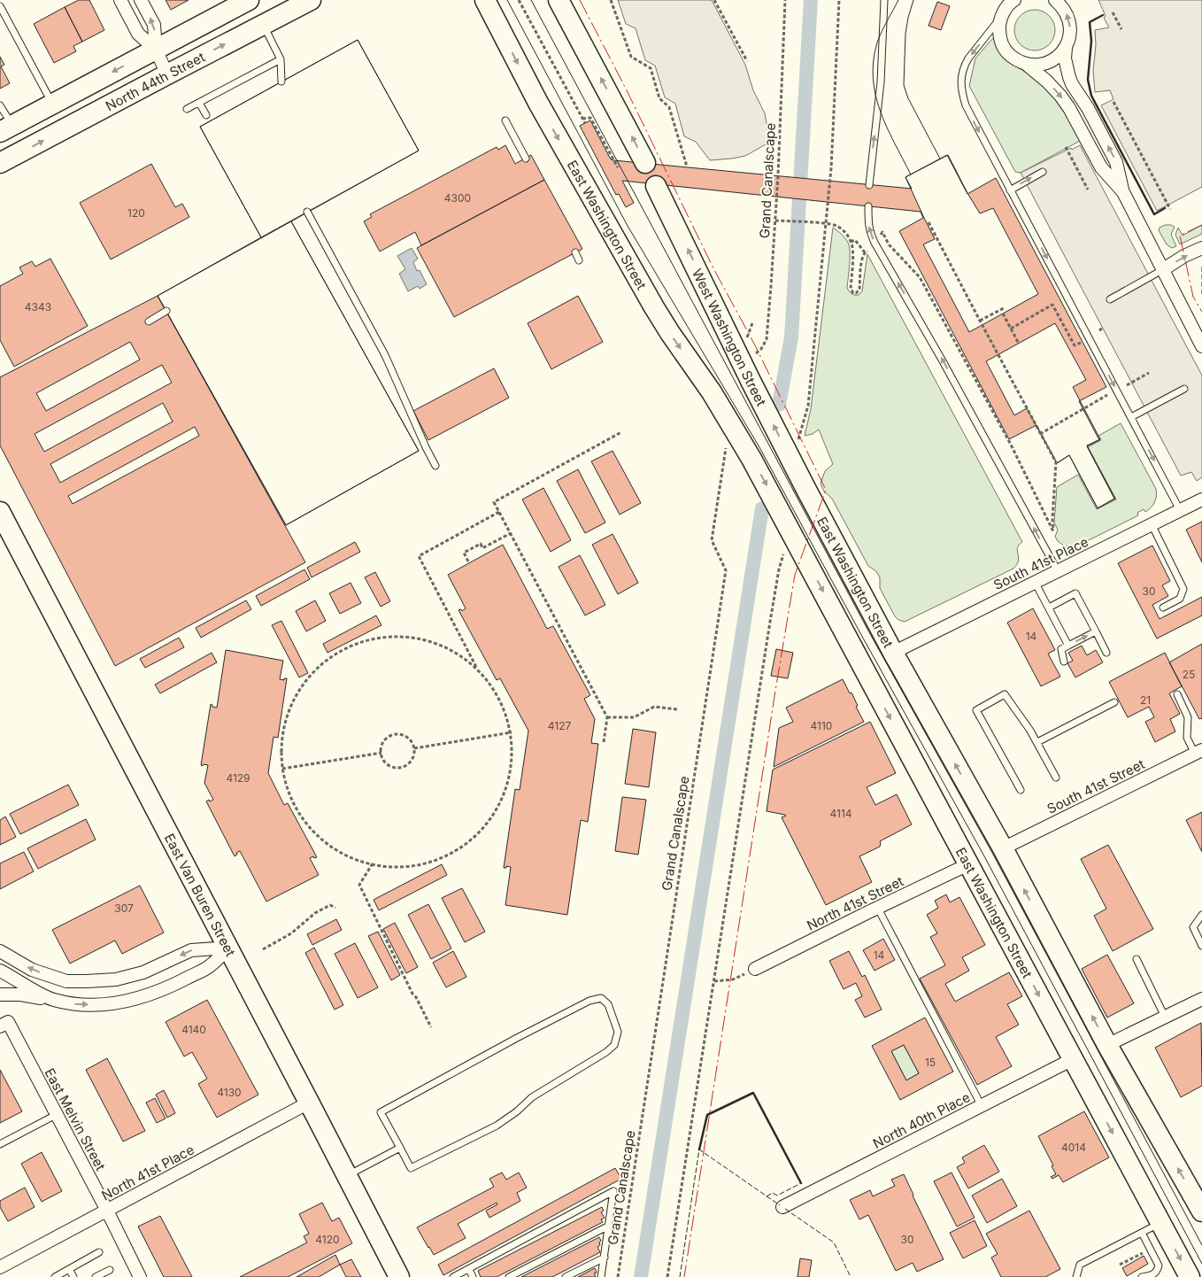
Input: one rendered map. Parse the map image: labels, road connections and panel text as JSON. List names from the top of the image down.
{
  "streets": {
    "main road": [
      "North 44th Street",
      "East Washington Street",
      "West Washington Street",
      "East Van Buren Street"
    ],
    "street": [
      "South 41st Place",
      "South 41st Street",
      "North 41st Street",
      "East Melvin Street",
      "North 40th Place",
      "North 41st Place"
    ],
    "path": ["Grand Canalscape"]
  },
  "crossings": [
    ["Grand Canalscape", "East Washington Street"],
    ["East Washington Street", "West Washington Street"],
    ["East Washington Street", "South 41st Place"],
    ["East Washington Street", "South 41st Street"],
    ["East Washington Street", "North 41st Street"],
    ["East Washington Street", "North 40th Place"],
    ["East Van Buren Street", "North 41st Place"],
    ["East Melvin Street", "North 41st Place"]
  ],
  "one_way": ["West Washington Street"],
  "house_numbers": [
    "4300",
    "120",
    "4343",
    "30",
    "14",
    "25",
    "21",
    "4127",
    "4110",
    "4129",
    "4114",
    "307",
    "14",
    "4140",
    "15",
    "4130",
    "4014",
    "4120",
    "30"
  ]
}
